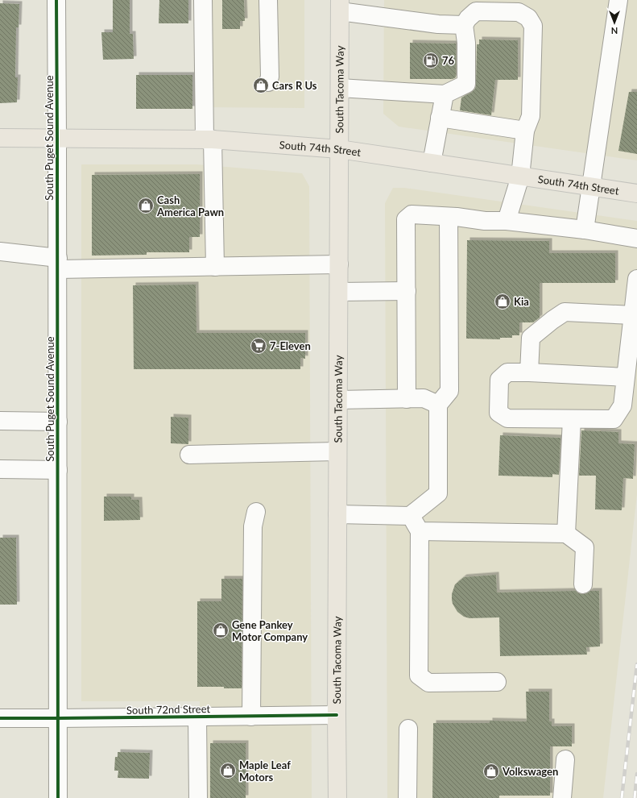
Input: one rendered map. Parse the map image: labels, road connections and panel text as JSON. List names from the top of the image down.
{
  "streets": {
    "main road": ["South Tacoma Way", "South 74th Street"],
    "street": ["South Puget Sound Avenue", "South 72nd Street"]
  },
  "crossings": [
    ["South Tacoma Way", "South 74th Street"],
    ["South Tacoma Way", "South 72nd Street"],
    ["South Puget Sound Avenue", "South 74th Street"],
    ["South Puget Sound Avenue", "South 72nd Street"]
  ],
  "places": {
    "fuel station": ["76"],
    "shop": [
      "Cars R Us",
      "Cash America Pawn",
      "Kia",
      "Gene Pankey Motor Company",
      "Maple Leaf Motors",
      "Volkswagen"
    ],
    "supermarket": ["7-Eleven"]
  },
  "north": "bottom"
}
